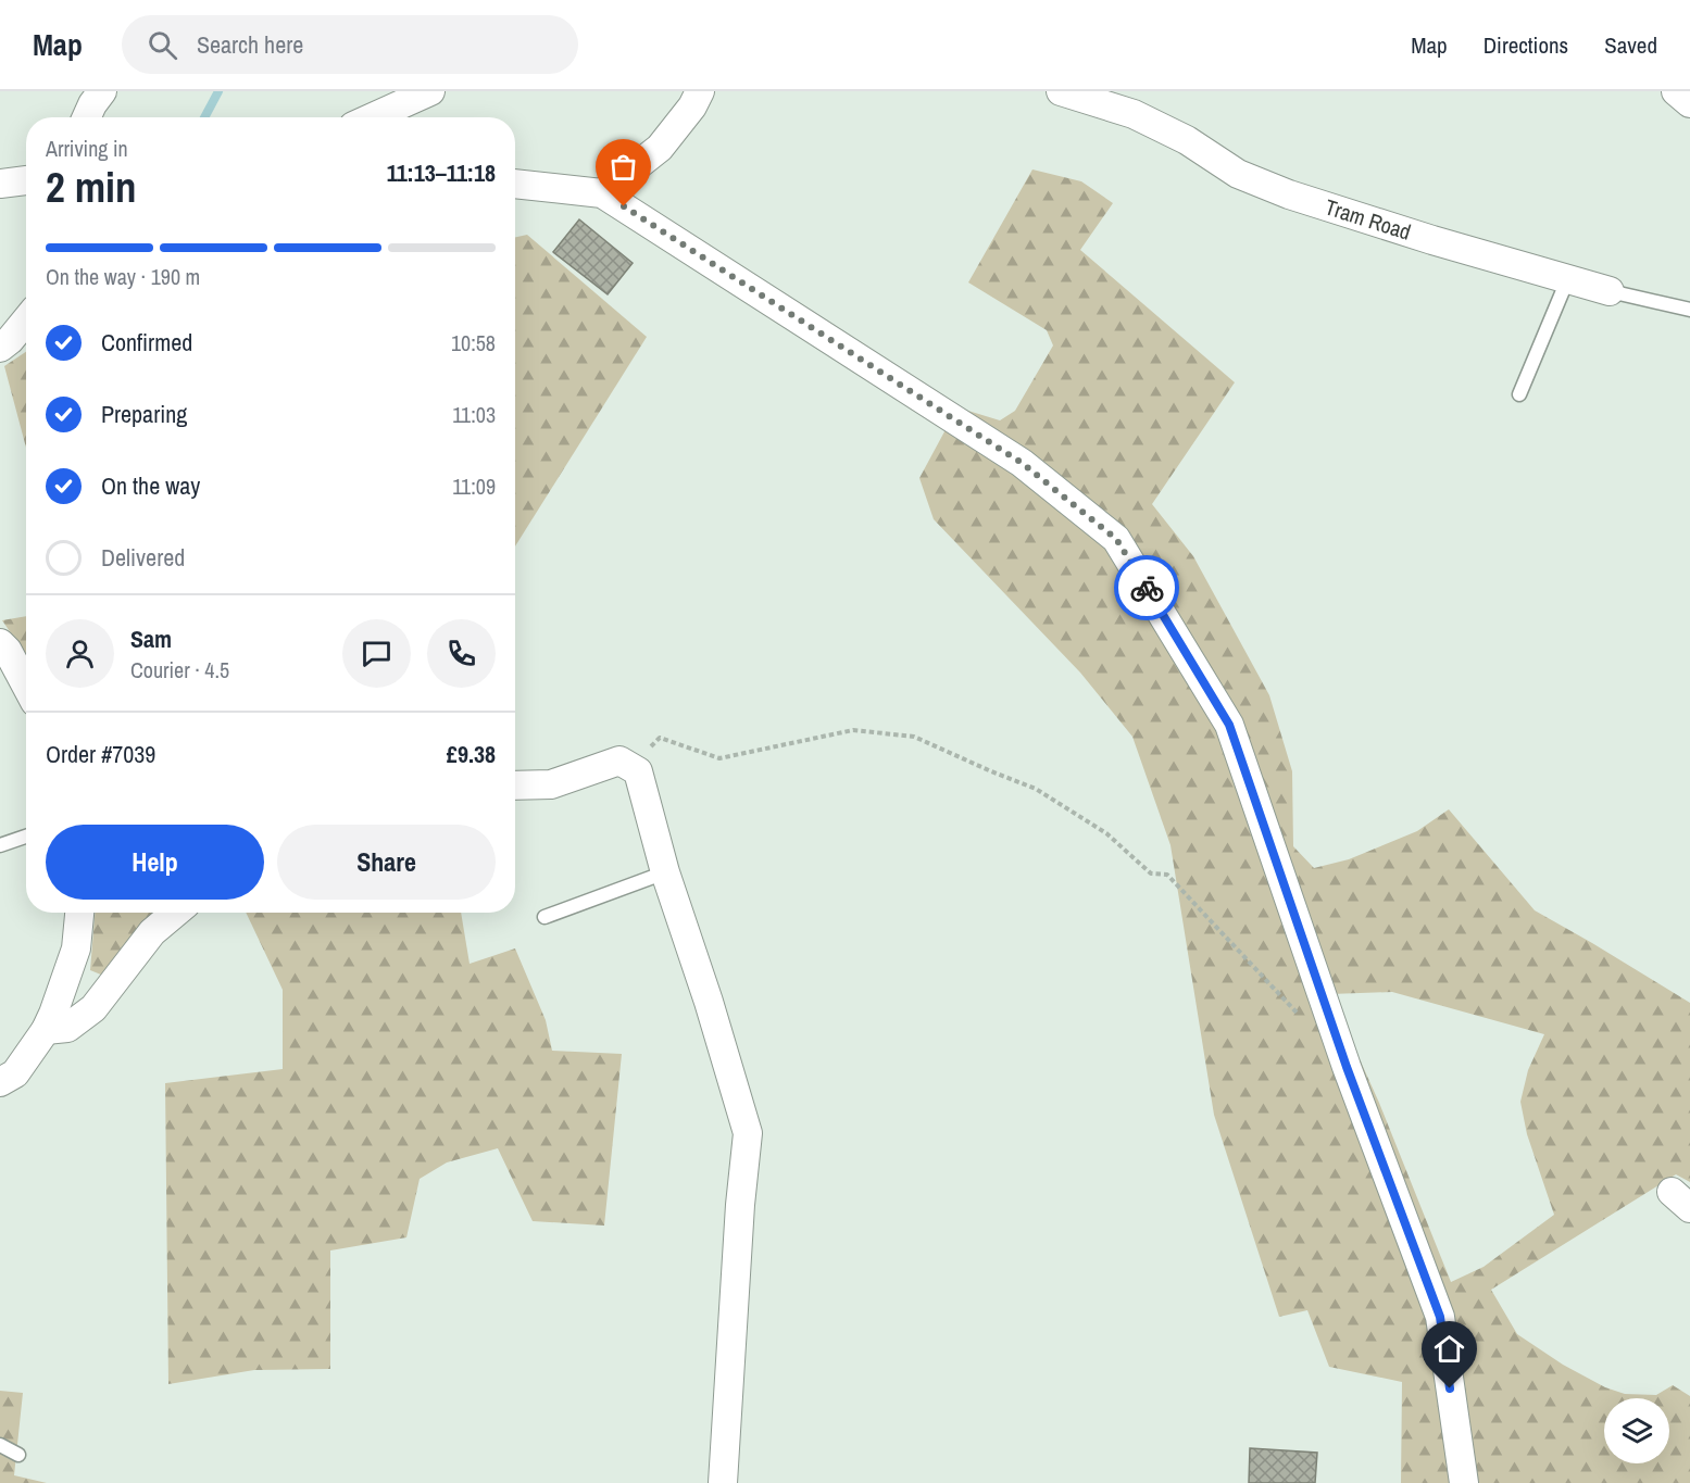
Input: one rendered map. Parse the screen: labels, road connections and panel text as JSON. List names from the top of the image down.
{
  "streets": {
    "street": ["Tram Road"]
  },
  "page": {
    "header": "Map",
    "search": "Search here",
    "nav": ["Map", "Directions", "Saved"],
    "heading": ["2 min", "Arriving in", "11:13–11:18"],
    "panel": [
      "Sam",
      "Courier · 4.5",
      "Order #7039",
      "£9.38"
    ],
    "bar": "On the way · 190 m",
    "list": [
      ["Confirmed", "10:58"],
      ["Preparing", "11:03"],
      ["On the way", "11:09"],
      "Delivered"
    ],
    "buttons": ["Help", "Share"]
  }
}
